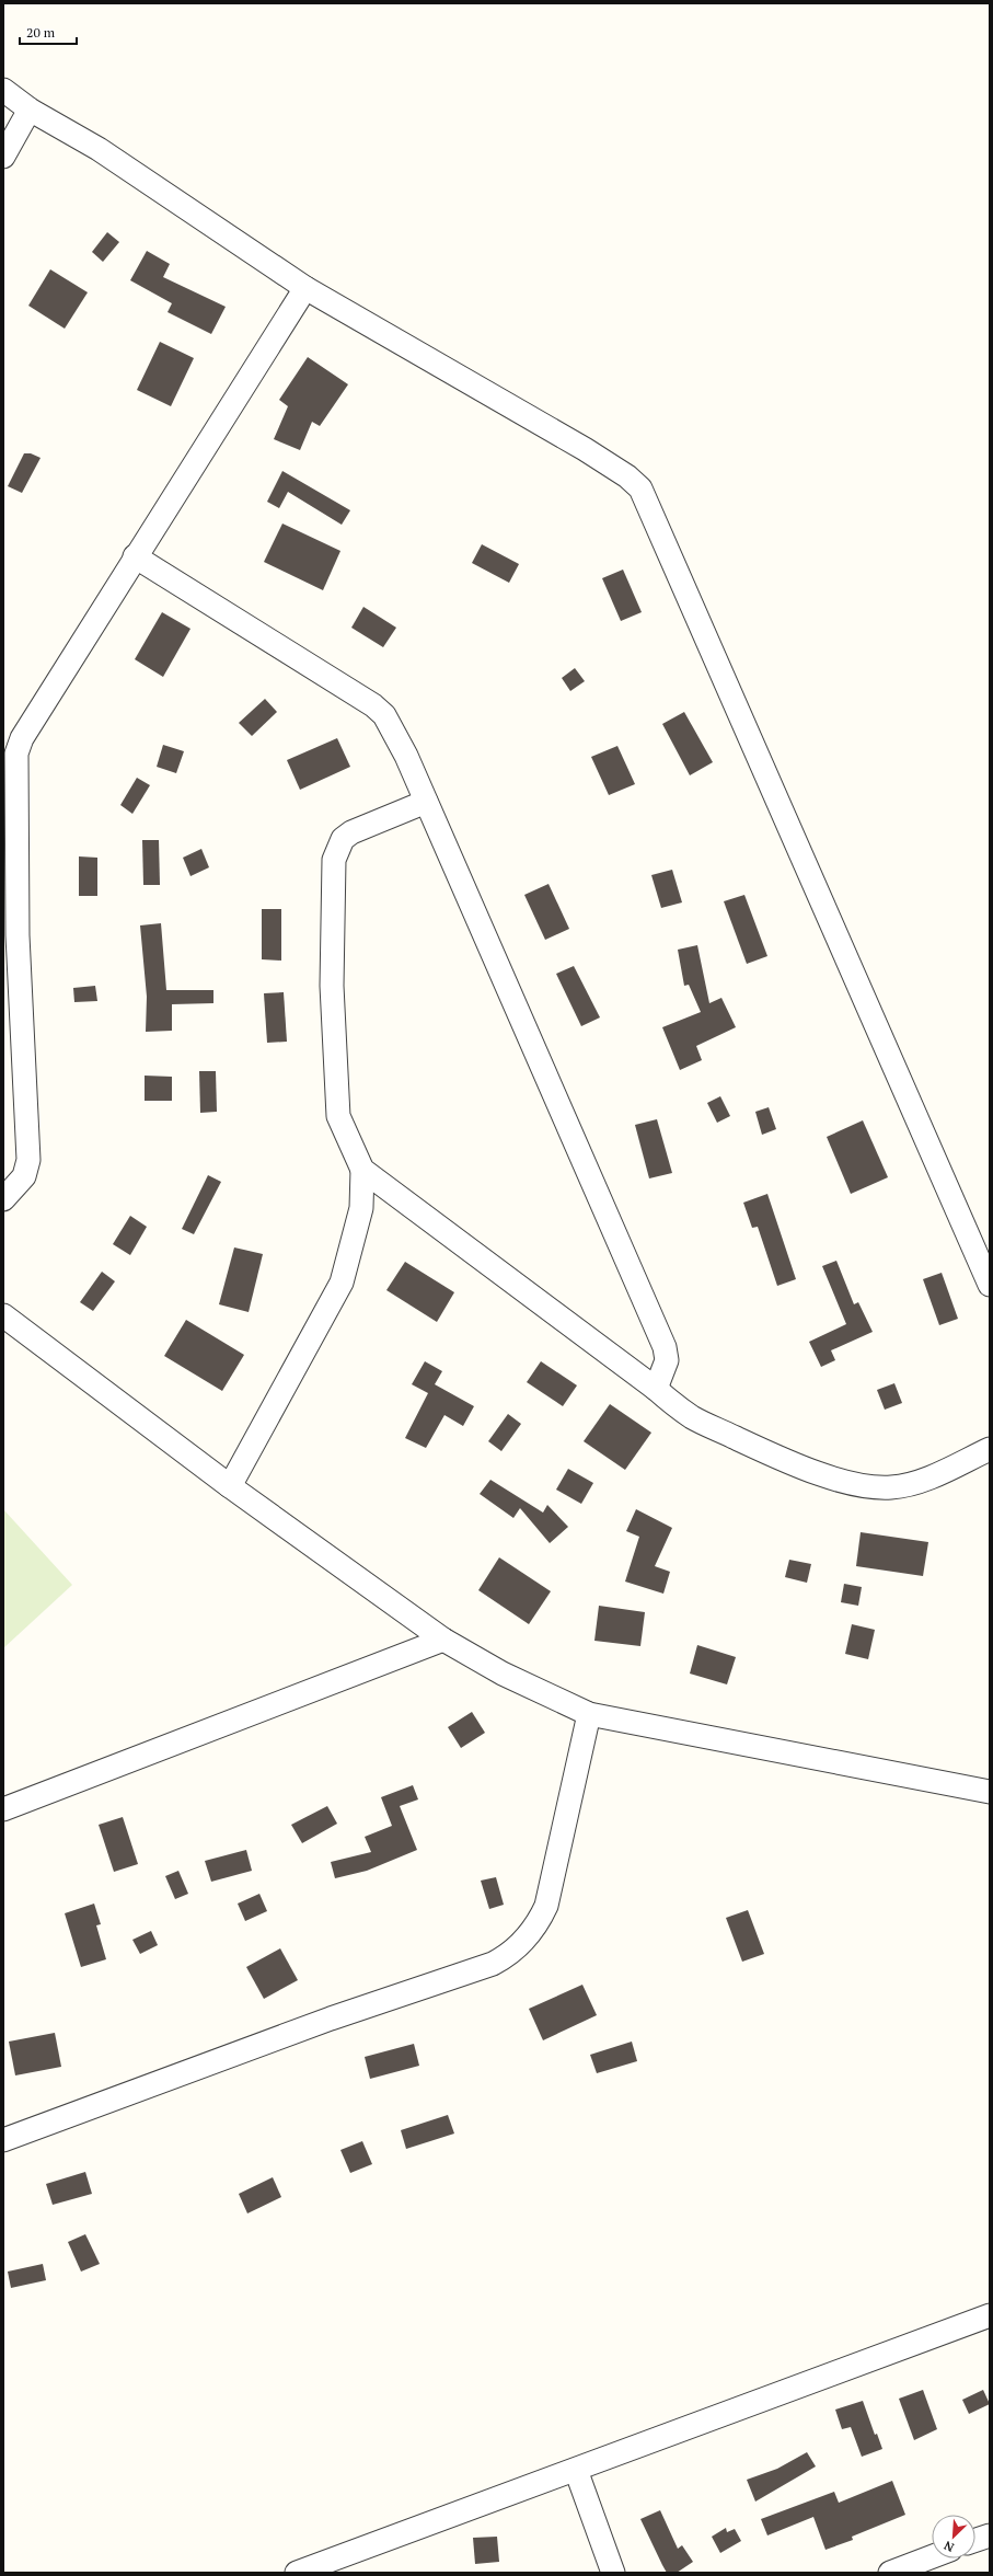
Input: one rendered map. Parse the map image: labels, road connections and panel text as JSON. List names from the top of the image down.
{
  "scale_bar": "20 m",
  "north": "bottom left"
}
